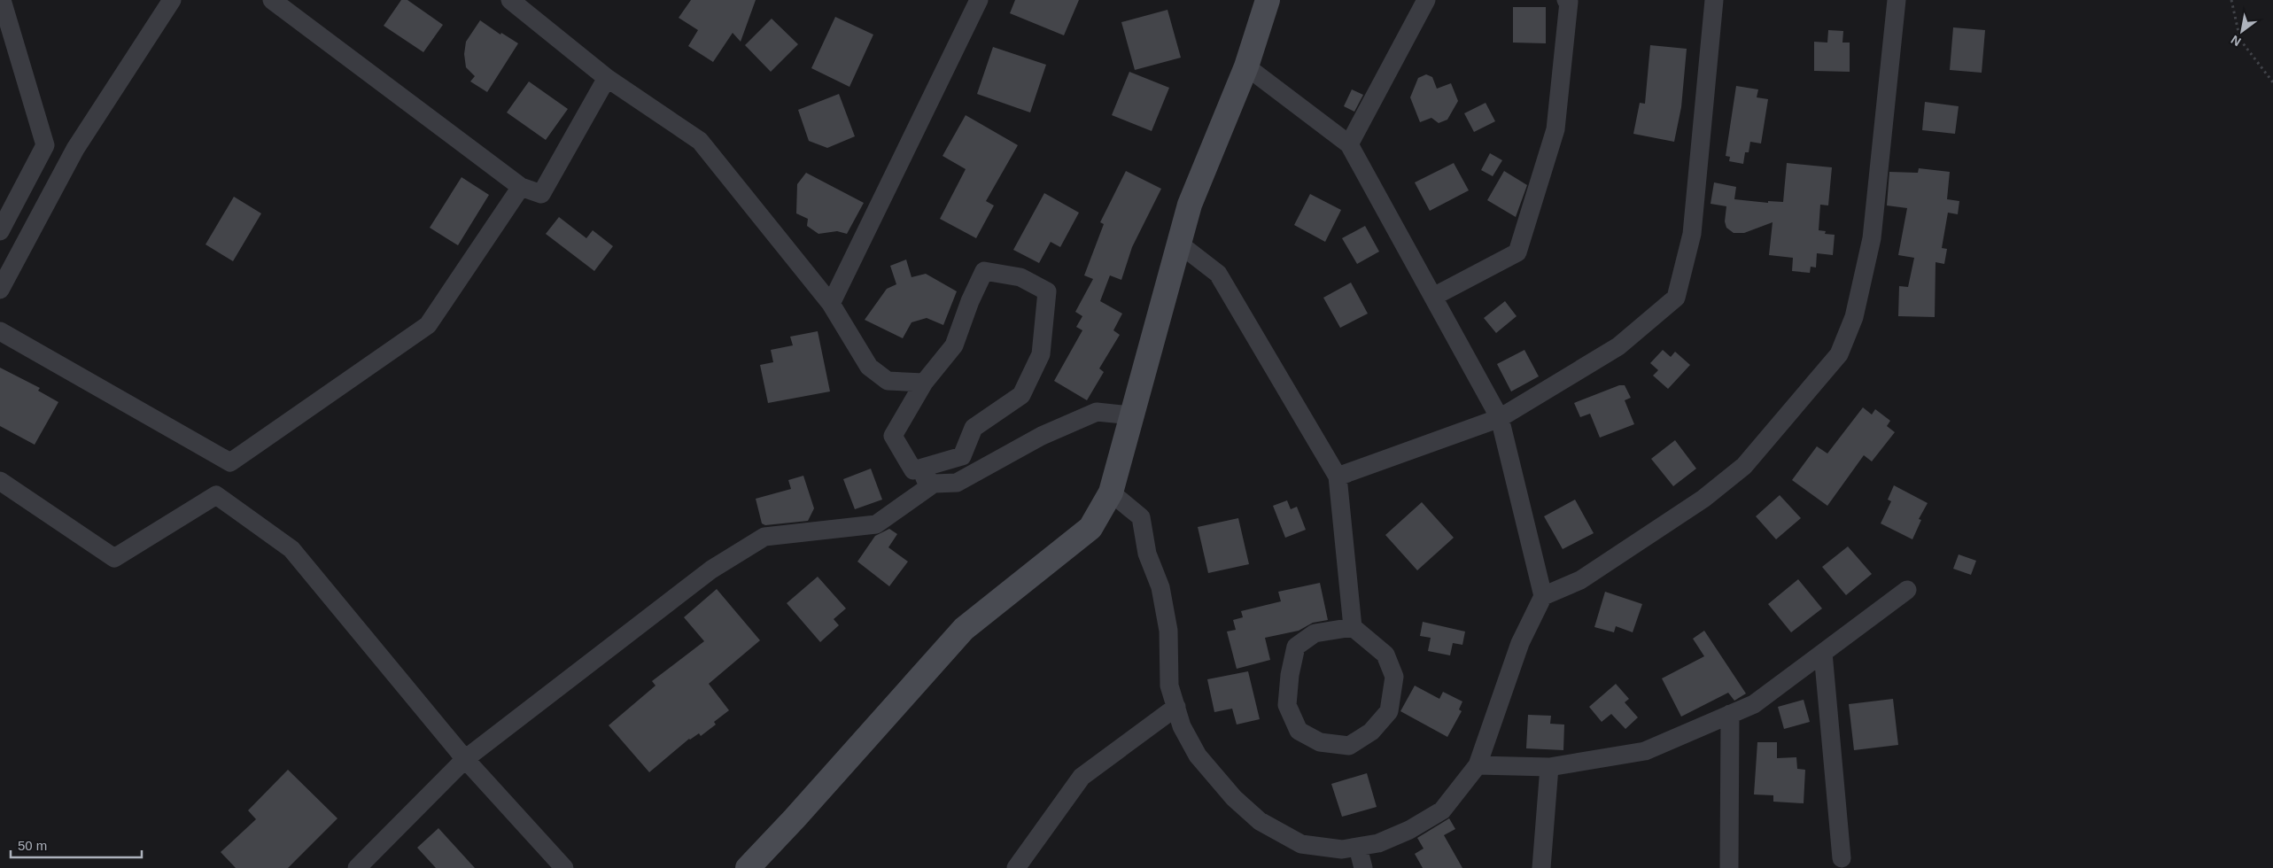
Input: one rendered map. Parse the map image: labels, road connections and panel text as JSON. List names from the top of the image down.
{
  "scale_bar": "50 m",
  "north": "bottom left"
}
